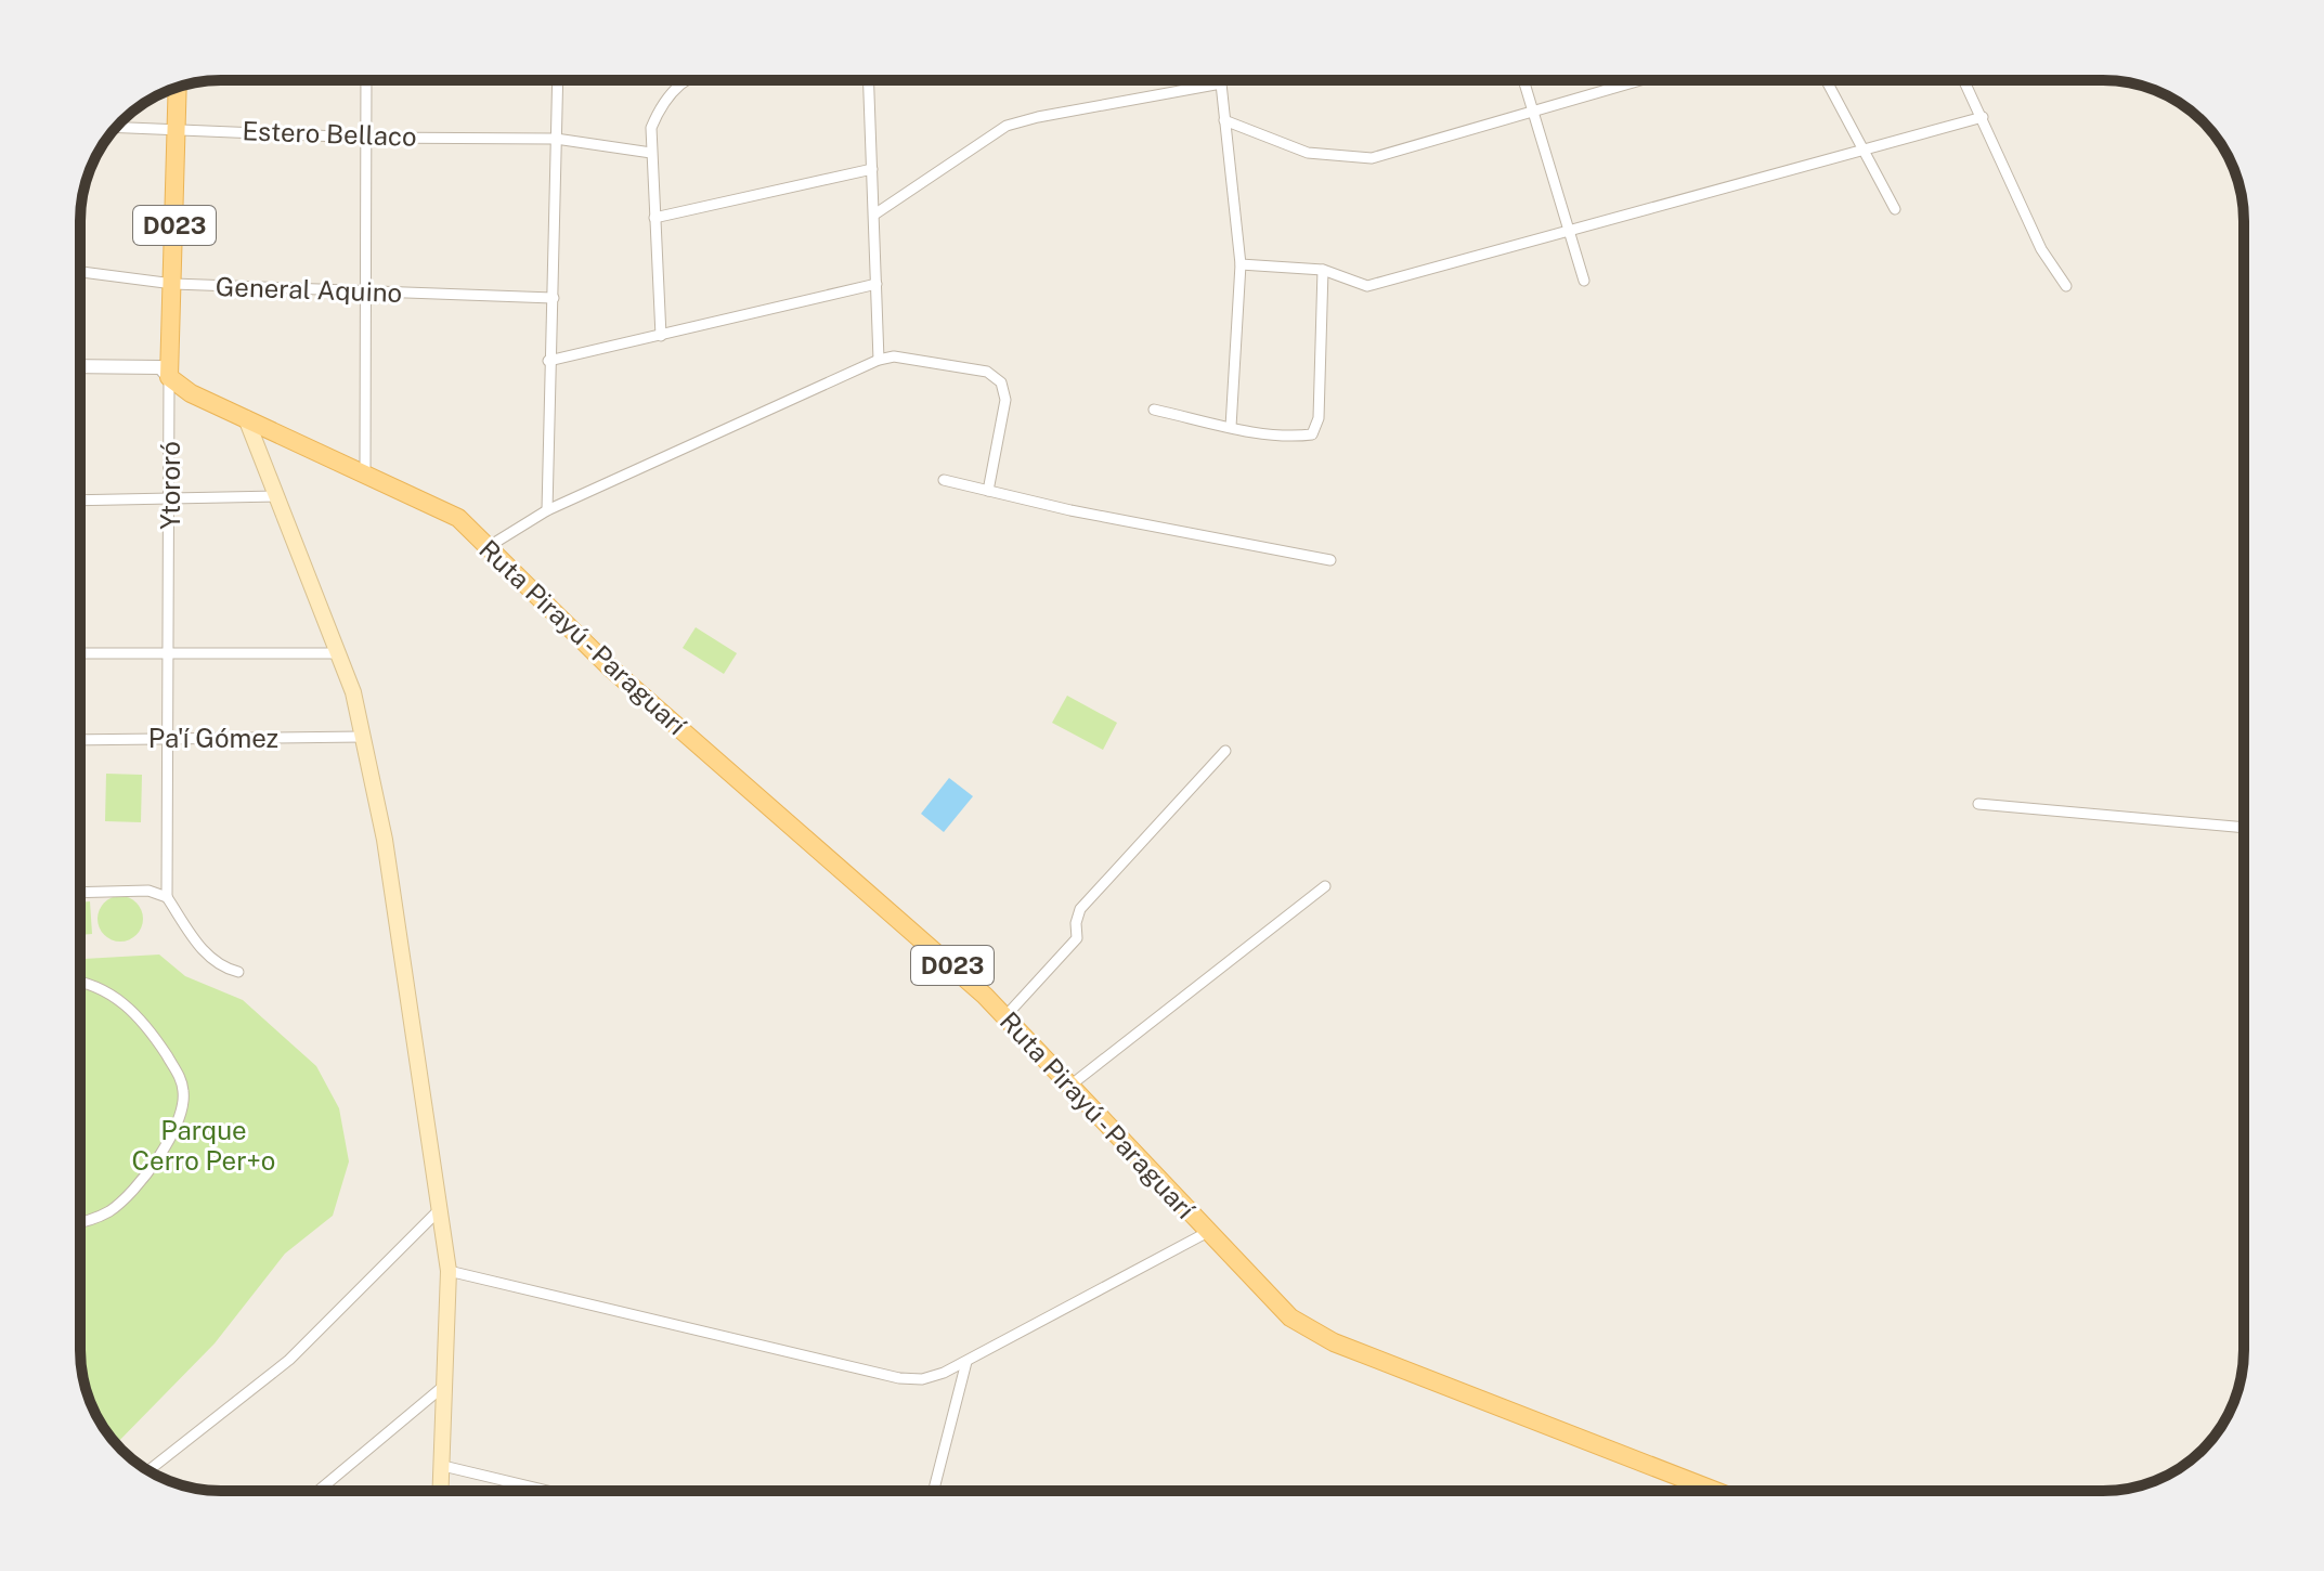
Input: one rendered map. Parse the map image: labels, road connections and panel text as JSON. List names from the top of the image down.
{
  "streets": {
    "main road": ["D023", "Ytororó", "Ruta Pirayú - Paraguarí"],
    "street": ["Estero Bellaco", "General Aquino", "Pa'í Gómez"]
  },
  "crossings": [
    ["Estero Bellaco", "Ytororó"],
    ["General Aquino", "Ytororó"],
    ["Ytororó", "Ruta Pirayú - Paraguarí"],
    ["Ytororó", "Pa'í Gómez"]
  ],
  "parks": ["Parque Cerro Per+o"]
}
